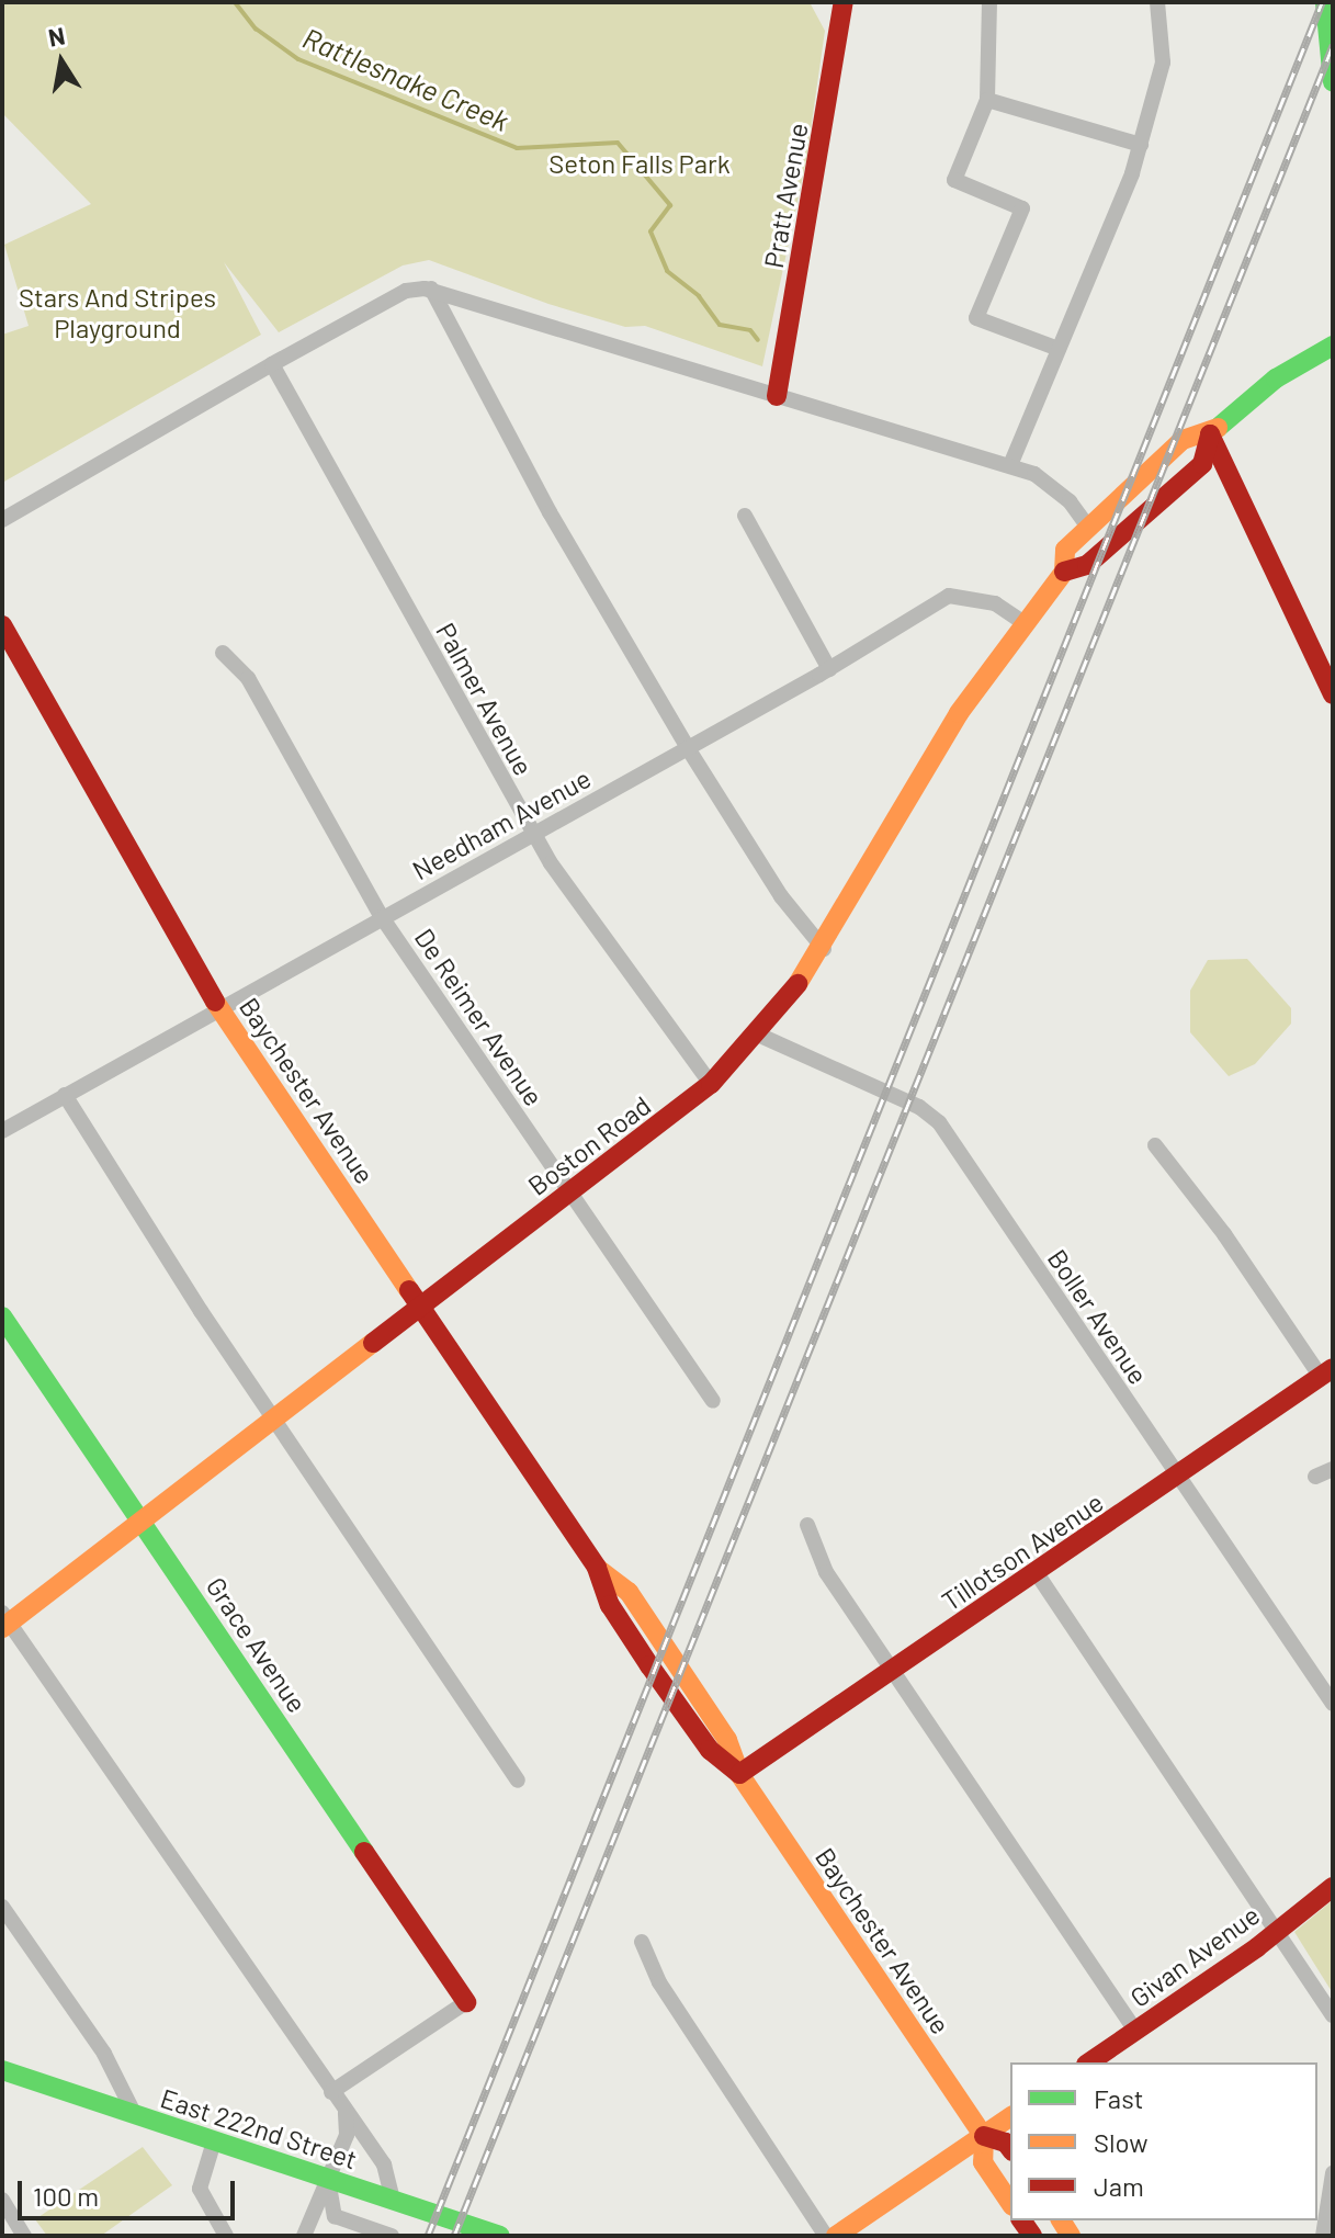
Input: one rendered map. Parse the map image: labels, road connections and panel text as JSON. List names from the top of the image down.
{
  "streets": {
    "main road": [
      "Pratt Avenue",
      "Baychester Avenue",
      "Boston Road",
      "Tillotson Avenue",
      "Grace Avenue",
      "Givan Avenue",
      "East 222nd Street"
    ],
    "street": [
      "Palmer Avenue",
      "Needham Avenue",
      "De Reimer Avenue",
      "Boller Avenue"
    ]
  },
  "crossings": [
    ["Palmer Avenue", "Needham Avenue"],
    ["Palmer Avenue", "Boston Road"],
    ["Needham Avenue", "De Reimer Avenue"],
    ["Needham Avenue", "Baychester Avenue"],
    ["Needham Avenue", "Boston Road"],
    ["De Reimer Avenue", "Boston Road"],
    ["Baychester Avenue", "Boston Road"],
    ["Baychester Avenue", "Tillotson Avenue"],
    ["Boston Road", "Boller Avenue"],
    ["Boston Road", "Grace Avenue"],
    ["Boller Avenue", "Tillotson Avenue"]
  ],
  "water": ["Rattlesnake Creek"],
  "parks": ["Seton Falls Park", "Stars And Stripes Playground"],
  "legend": ["Fast", "Slow", "Jam"],
  "scale_bar": "100 m",
  "north": "top"
}
